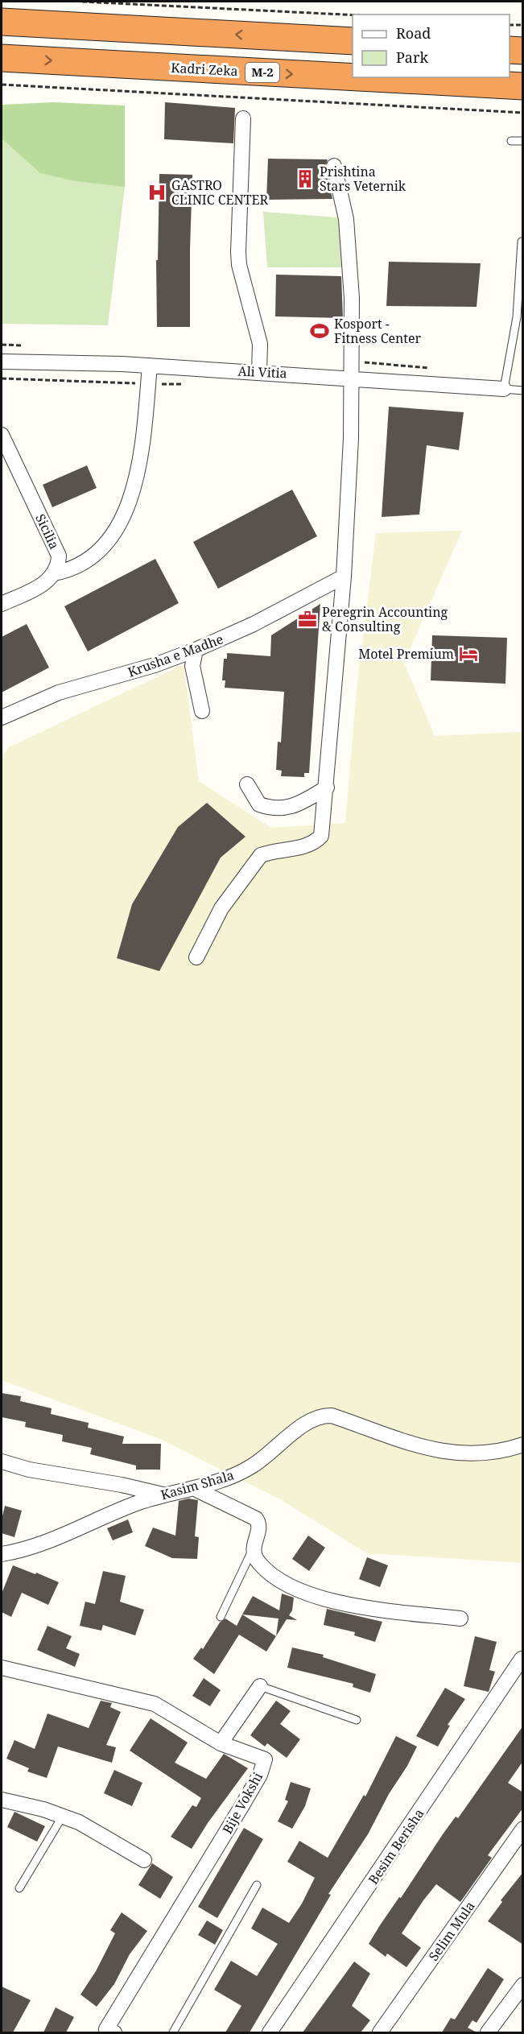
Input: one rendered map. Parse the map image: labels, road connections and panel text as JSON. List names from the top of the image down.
{
  "streets": {
    "highway": ["Kadri Zeka", "M-2"],
    "street": [
      "Ali Vitia",
      "Sicilia",
      "Krusha e Madhe",
      "Kasim Shala",
      "Bije Vokshi",
      "Besim Berisha",
      "Selim Mula"
    ]
  },
  "places": {
    "building": ["Prishtina Stars Veternik"],
    "hospital": ["GASTRO CLINIC CENTER"],
    "sports": ["Kosport - Fitness Center"],
    "office": ["Peregrin Accounting & Consulting"],
    "hotel": ["Motel Premium"]
  },
  "legend": ["Road", "Park"]
}
